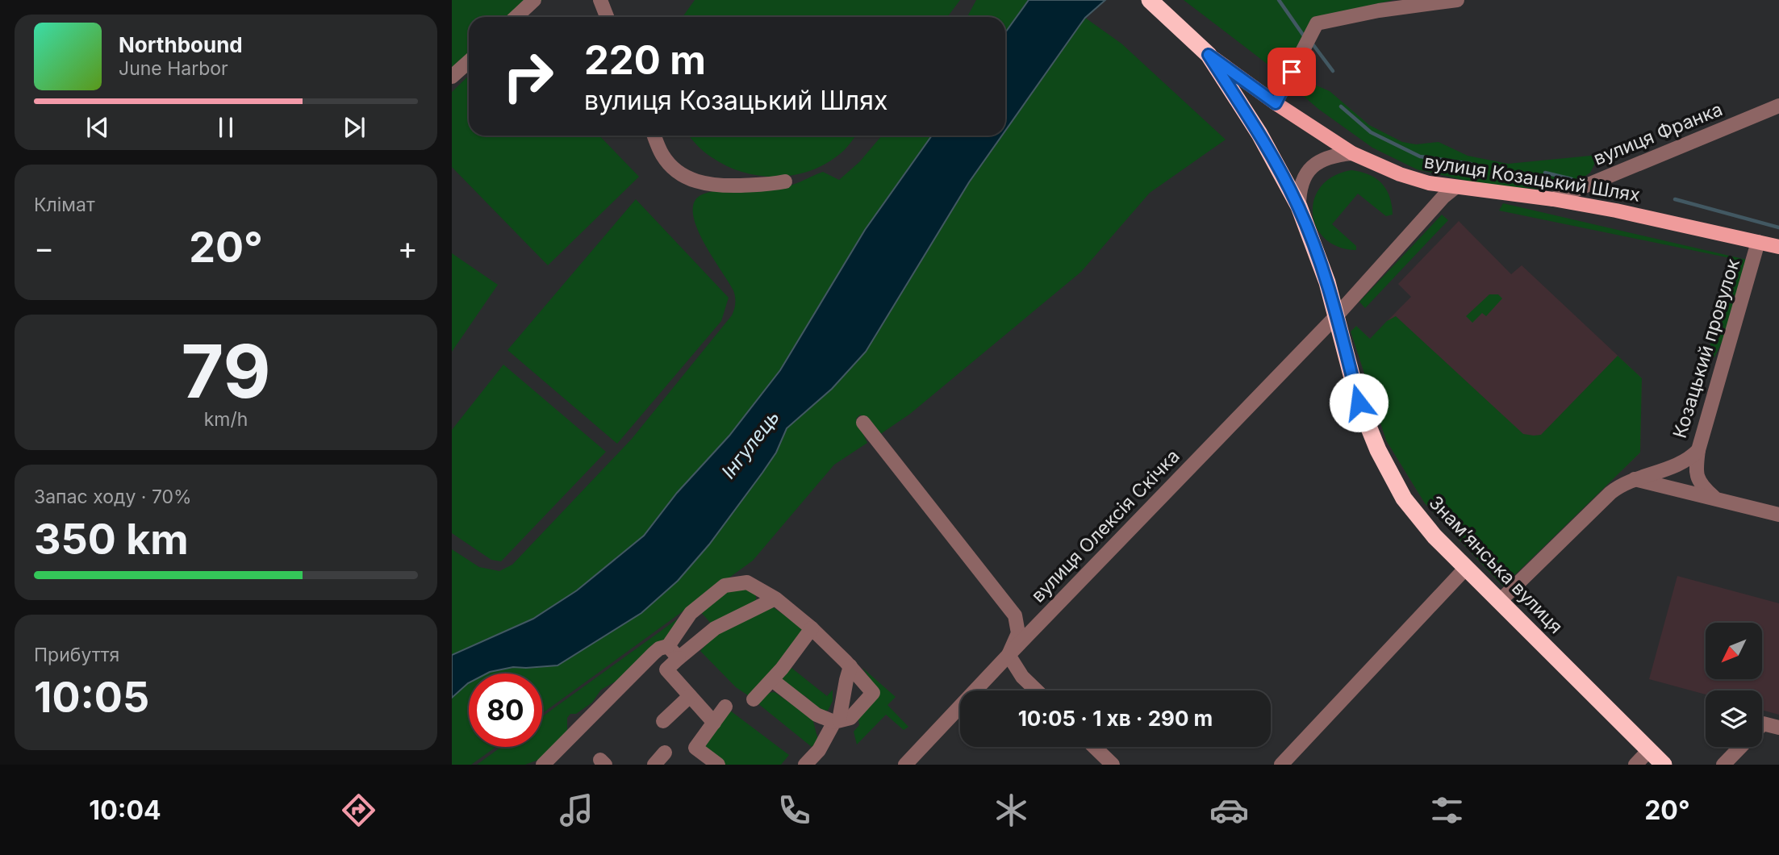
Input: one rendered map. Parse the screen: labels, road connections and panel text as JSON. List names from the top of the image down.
{
  "streets": {
    "highway": ["Знамʼянська вулиця"],
    "main road": ["вулиця Козацький Шлях"],
    "street": ["вулиця Франка", "Козацький провулок", "вулиця Олексія Скічка"]
  },
  "crossings": [
    ["вулиця Франка", "вулиця Козацький Шлях"],
    ["вулиця Козацький Шлях", "Козацький провулок"],
    ["вулиця Козацький Шлях", "вулиця Олексія Скічка"],
    ["вулиця Козацький Шлях", "Знамʼянська вулиця"],
    ["Козацький провулок", "Знамʼянська вулиця"],
    ["вулиця Олексія Скічка", "Знамʼянська вулиця"]
  ],
  "water": ["Інгулець"],
  "north": "bottom left",
  "page": {
    "turn": ["220 m", "вулиця Козацький Шлях"],
    "song": ["Northbound", "June Harbor"],
    "tile": [
      "Клімат",
      ["79", "km/h"],
      ["Запас ходу · 70%", "350 km"],
      ["Прибуття", "10:05"]
    ],
    "heat": ["−", "20°", "+"],
    "limit": "80",
    "trip": "10:05 · 1 хв · 290 m",
    "tabs": ["10:04", "20°"]
  }
}
